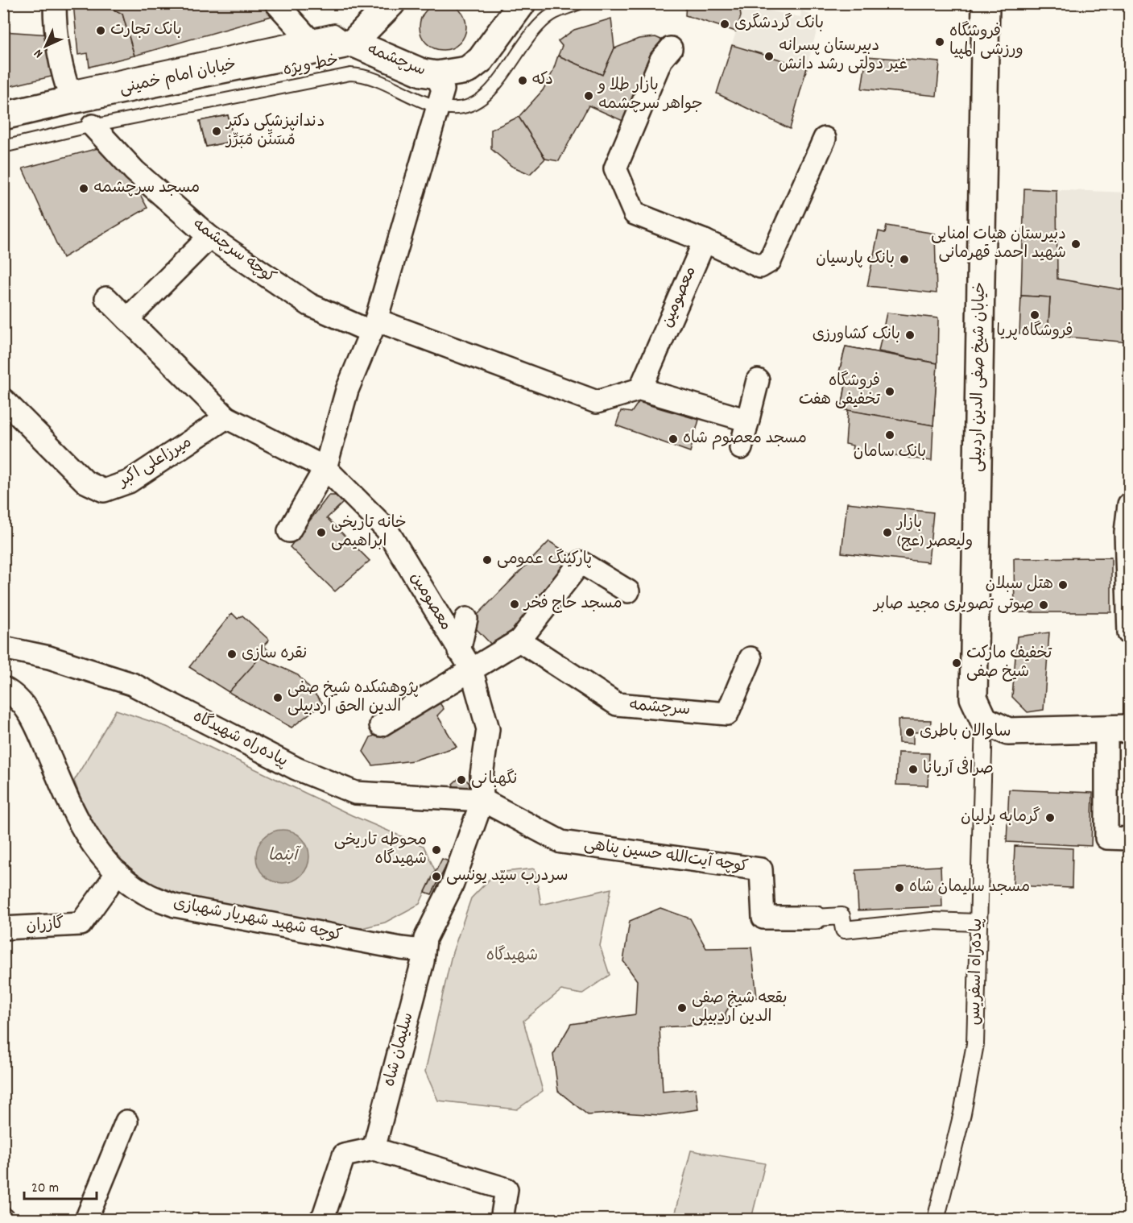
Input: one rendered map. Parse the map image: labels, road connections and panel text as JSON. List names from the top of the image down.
{
  "streets": {
    "main road": ["سرچشمه", "خیابان امام خمینی", "خیابان شیخ صفی الدین اردبیلی"],
    "street": [
      "کوچه سرچشمه",
      "معصومین",
      "میرزاعلی اکبر",
      "پیاده‌راه شهیدگاه",
      "کوچه آیت‌الله حسین پناهی",
      "کوچه شهید شهریار شهبازی",
      "گازران",
      "پیاده‌راه اسفریس",
      "سلیمان شاه"
    ],
    "lane": ["خط ویژه"]
  },
  "crossings": [
    ["سرچشمه", "خیابان امام خمینی"],
    ["خط ویژه", "کوچه سرچشمه"],
    ["معصومین", "پیاده‌راه شهیدگاه"],
    ["معصومین", "کوچه آیت‌الله حسین پناهی"],
    ["معصومین", "سلیمان شاه"],
    ["خیابان شیخ صفی الدین اردبیلی", "پیاده‌راه اسفریس"],
    ["پیاده‌راه شهیدگاه", "کوچه آیت‌الله حسین پناهی"],
    ["پیاده‌راه شهیدگاه", "سلیمان شاه"],
    ["کوچه آیت‌الله حسین پناهی", "پیاده‌راه اسفریس"],
    ["کوچه آیت‌الله حسین پناهی", "سلیمان شاه"],
    ["کوچه شهید شهریار شهبازی", "گازران"],
    ["کوچه شهید شهریار شهبازی", "سلیمان شاه"]
  ],
  "water": ["آبنما"],
  "parks": ["شهیدگاه"],
  "places": [
    "بانک گردشگری",
    "بانک تجارت",
    "فروشگاه ورزشی المپیا",
    "دبیرستان پسرانه غیر دولتی رشد دانش",
    "دکه",
    "بازار طلا و جواهر سرچشمه",
    "دندانپزشکی دکتر مُسَنِّن مُبَرِّز",
    "مسجد سرچشمه",
    "دبیرستان هیات امنایی شهید احمد قهرمانی",
    "بانک پارسیان",
    "فروشگاه پریا",
    "بانک کشاورزی",
    "فروشگاه تخفیفی هفت",
    "بانک سامان",
    "مسجد معصوم شاه",
    "خانه تاریخی ابراهیمی",
    "بازار ولیعصر (عج)",
    "پارکینگ عمومی",
    "هتل سبلان",
    "مسجد حاج فخر",
    "صوتی تصویری مجید صابر",
    "نقره سازی",
    "تخفیف مارکت شیخ صفی",
    "پژوهشکده شیخ صفی الدین الحق اردبیلی",
    "ساوالان باطری",
    "صرافی آریانا",
    "نگهبانی",
    "گرمابه برلیان",
    "محوطه تاریخی شهیدگاه",
    "سردرب سیّد یونسی",
    "مسجد سلیمان شاه",
    "بقعه شیخ صفی الدین اردبیلی"
  ],
  "scale_bar": "20 m",
  "north": "bottom left"
}
